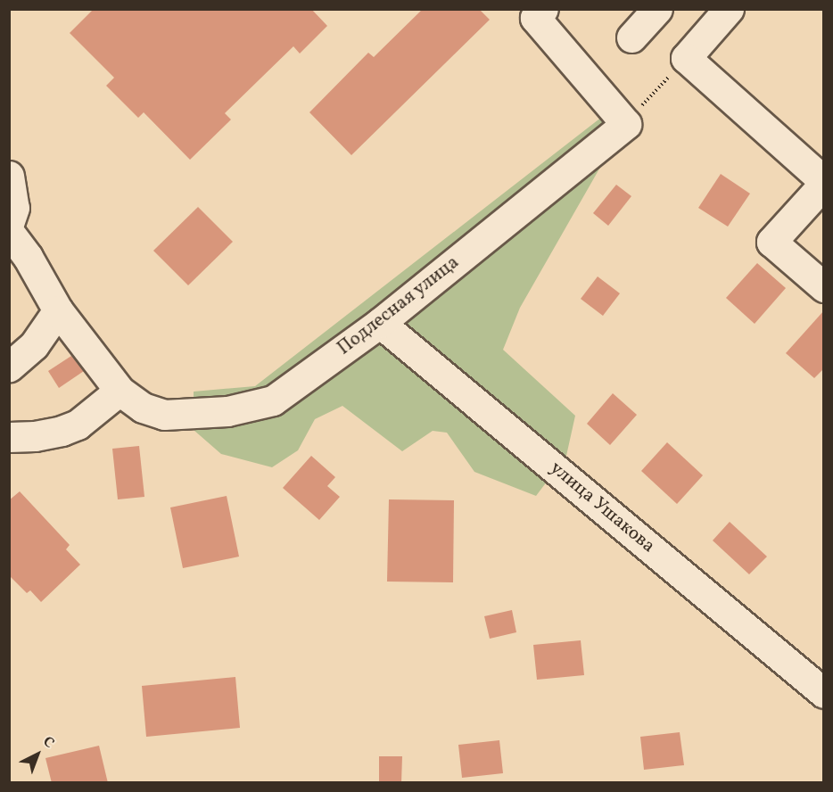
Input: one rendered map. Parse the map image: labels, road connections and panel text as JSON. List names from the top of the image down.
{
  "streets": {
    "street": ["Подлесная улица", "улица Ушакова"]
  },
  "crossings": [
    ["Подлесная улица", "улица Ушакова"]
  ],
  "north": "top right"
}
